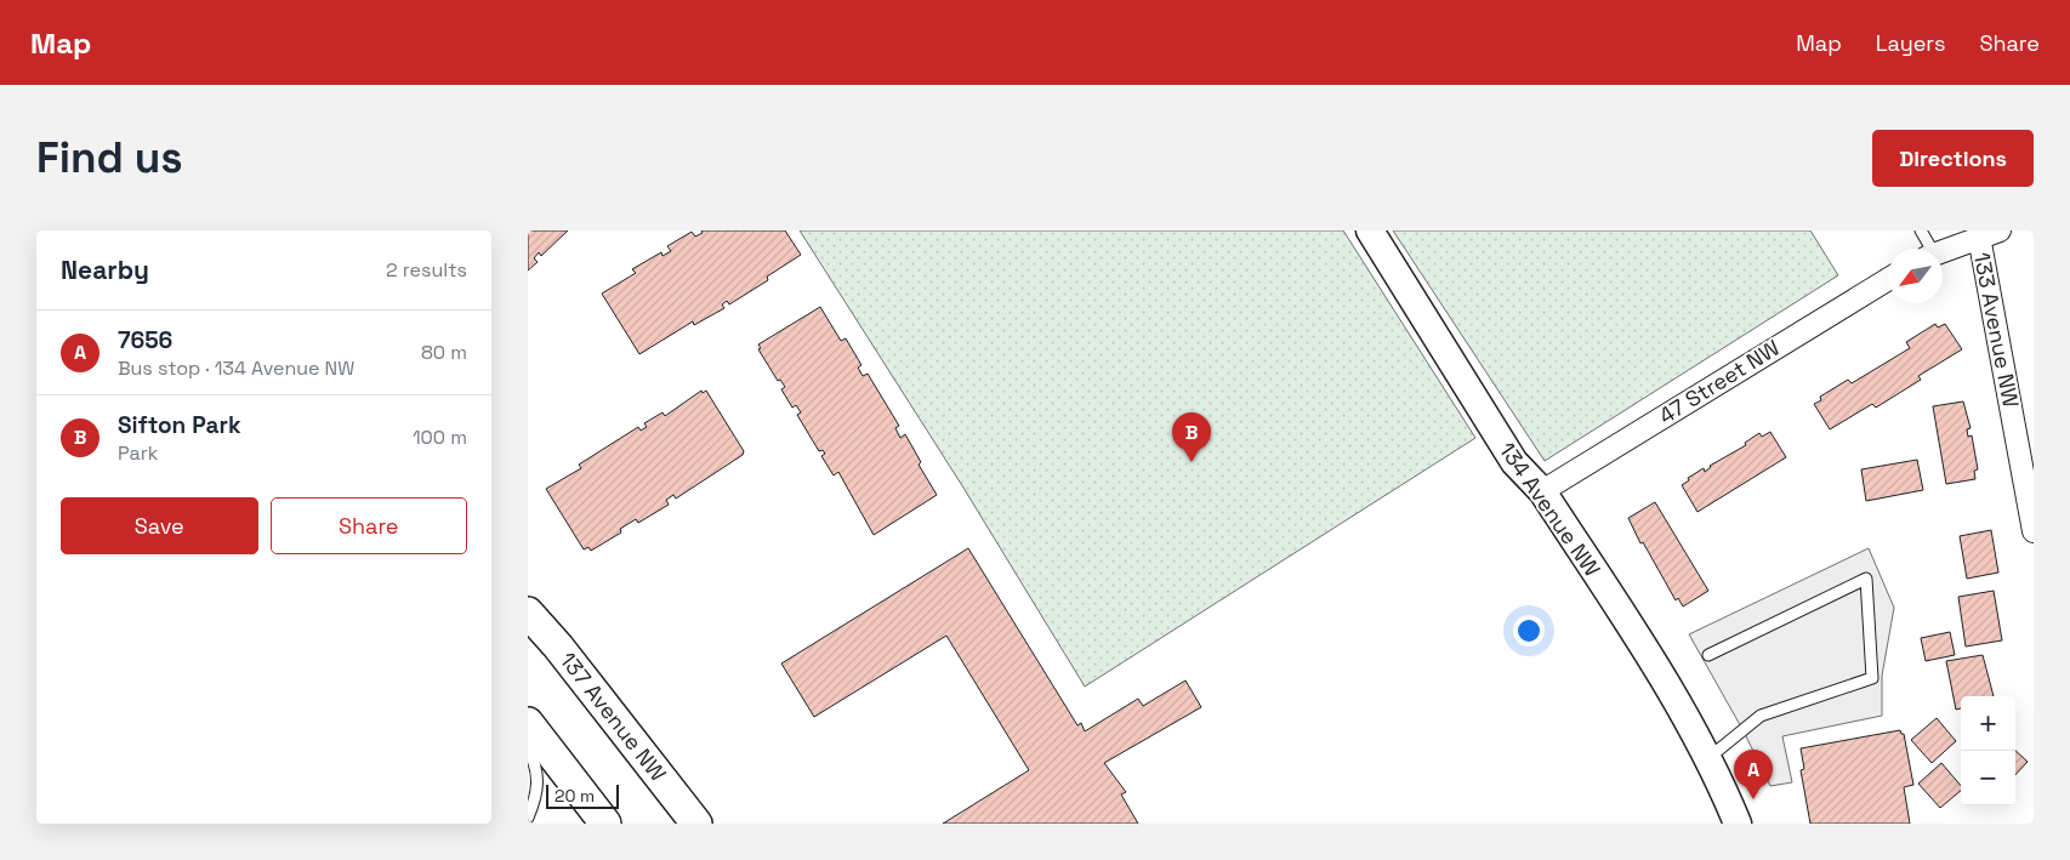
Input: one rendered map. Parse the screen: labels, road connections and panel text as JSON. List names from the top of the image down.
{
  "streets": {
    "main road": ["137 Avenue NW"],
    "street": ["133 Avenue NW", "47 Street NW", "134 Avenue NW"]
  },
  "crossings": [
    ["47 Street NW", "134 Avenue NW"]
  ],
  "scale_bar": "20 m",
  "north": "bottom left",
  "page": {
    "header": "Map",
    "nav": ["Map", "Layers", "Share"],
    "buttons": [
      "Directions",
      ["Save", "Share"]
    ],
    "title": "Find us",
    "heading": ["Nearby", "2 results"],
    "list": [
      {
        "mark": "A",
        "name": "7656",
        "note": "Bus stop · 134 Avenue NW",
        "value": "80 m"
      },
      {
        "mark": "B",
        "name": "Sifton Park",
        "note": "Park",
        "value": "100 m"
      }
    ],
    "pins": ["B", "A"],
    "map_buttons": ["+", "−"],
    "scale": "20 m"
  }
}
